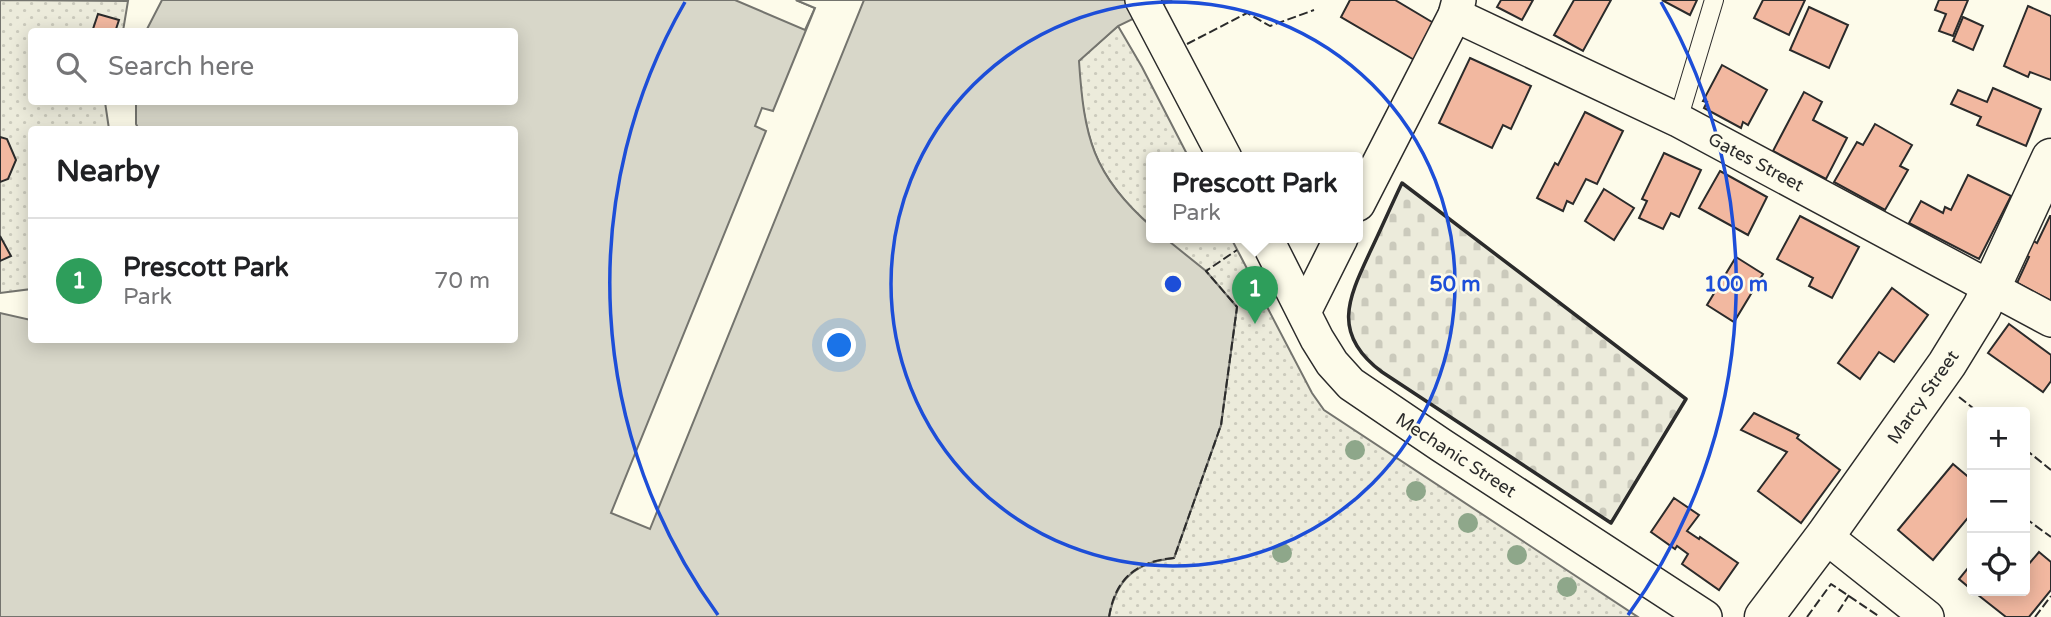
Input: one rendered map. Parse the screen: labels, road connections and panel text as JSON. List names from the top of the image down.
{
  "streets": {
    "street": ["Gates Street", "Marcy Street", "Mechanic Street"]
  },
  "crossings": [
    ["Gates Street", "Marcy Street"]
  ],
  "page": {
    "search": "Search here",
    "heading": "Nearby",
    "popup": ["Prescott Park", "Park"],
    "list": [
      {
        "mark": "1",
        "name": "Prescott Park",
        "note": "Park",
        "value": "70 m"
      }
    ],
    "pins": "1",
    "map_buttons": ["+", "−"]
  },
  "rings": ["50 m", "100 m"]
}
